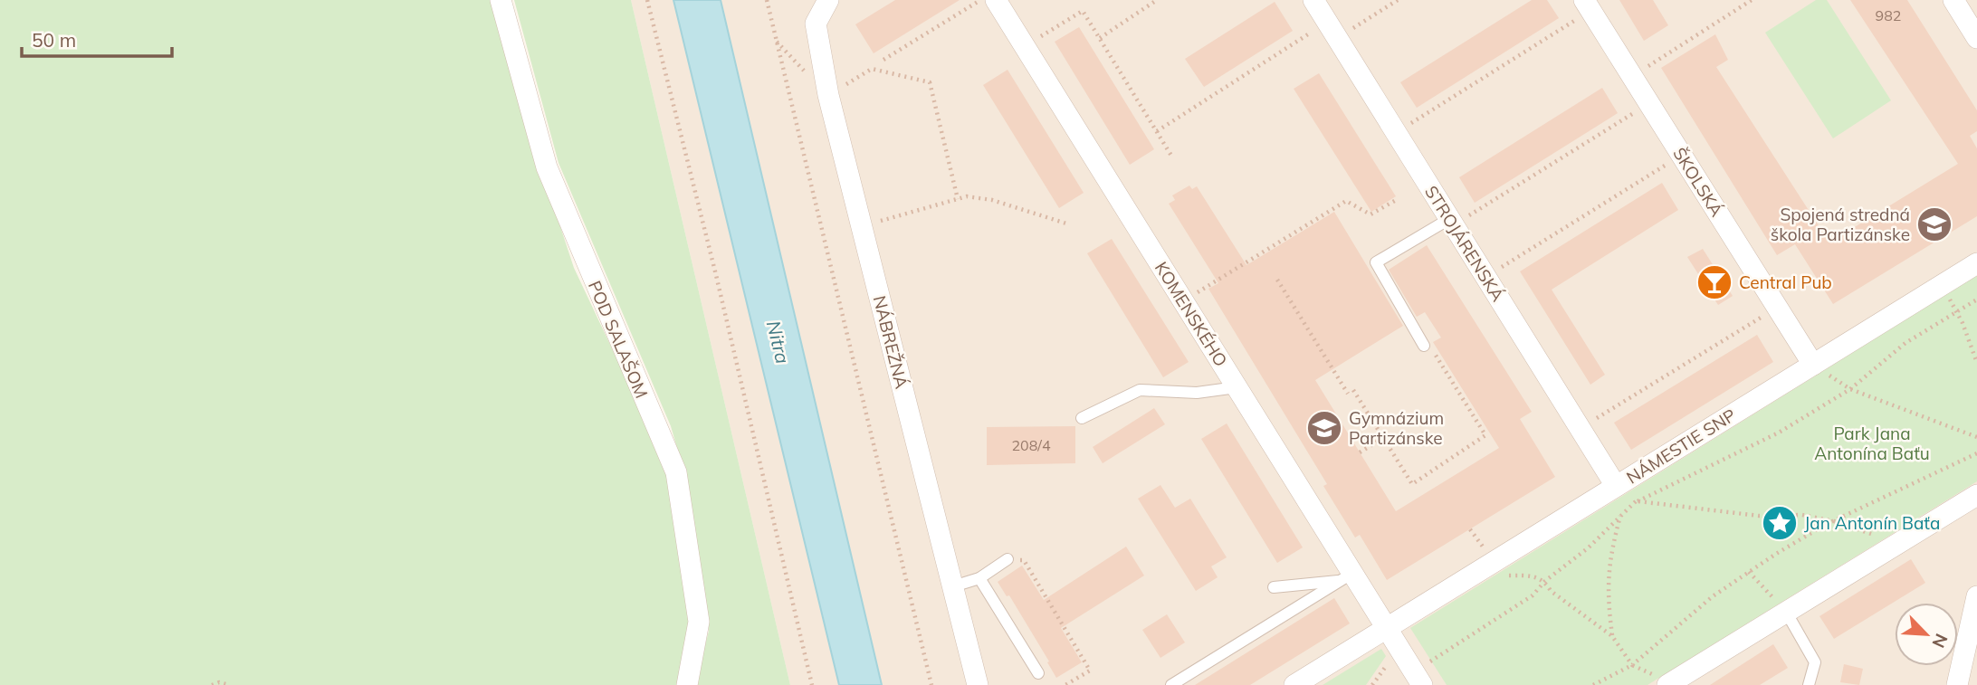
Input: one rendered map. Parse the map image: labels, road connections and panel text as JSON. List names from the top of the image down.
{
  "streets": {
    "street": [
      "ŠKOLSKÁ",
      "STROJÁRENSKÁ",
      "KOMENSKÉHO",
      "POD SALAŠOM",
      "NÁBREŽNÁ",
      "NÁMESTIE SNP"
    ]
  },
  "crossings": [
    ["ŠKOLSKÁ", "NÁMESTIE SNP"],
    ["STROJÁRENSKÁ", "NÁMESTIE SNP"],
    ["KOMENSKÉHO", "NÁMESTIE SNP"]
  ],
  "water": ["Nitra"],
  "parks": ["Park Jana Antonína Baťu"],
  "places": {
    "school or university": ["Spojená stredná škola Partizánske", "Gymnázium Partizánske"],
    "bar": ["Central Pub"],
    "place": ["Jan Antonín Baťa"]
  },
  "house_numbers": ["982", "208/4"],
  "scale_bar": "50 m",
  "north": "bottom right"
}
